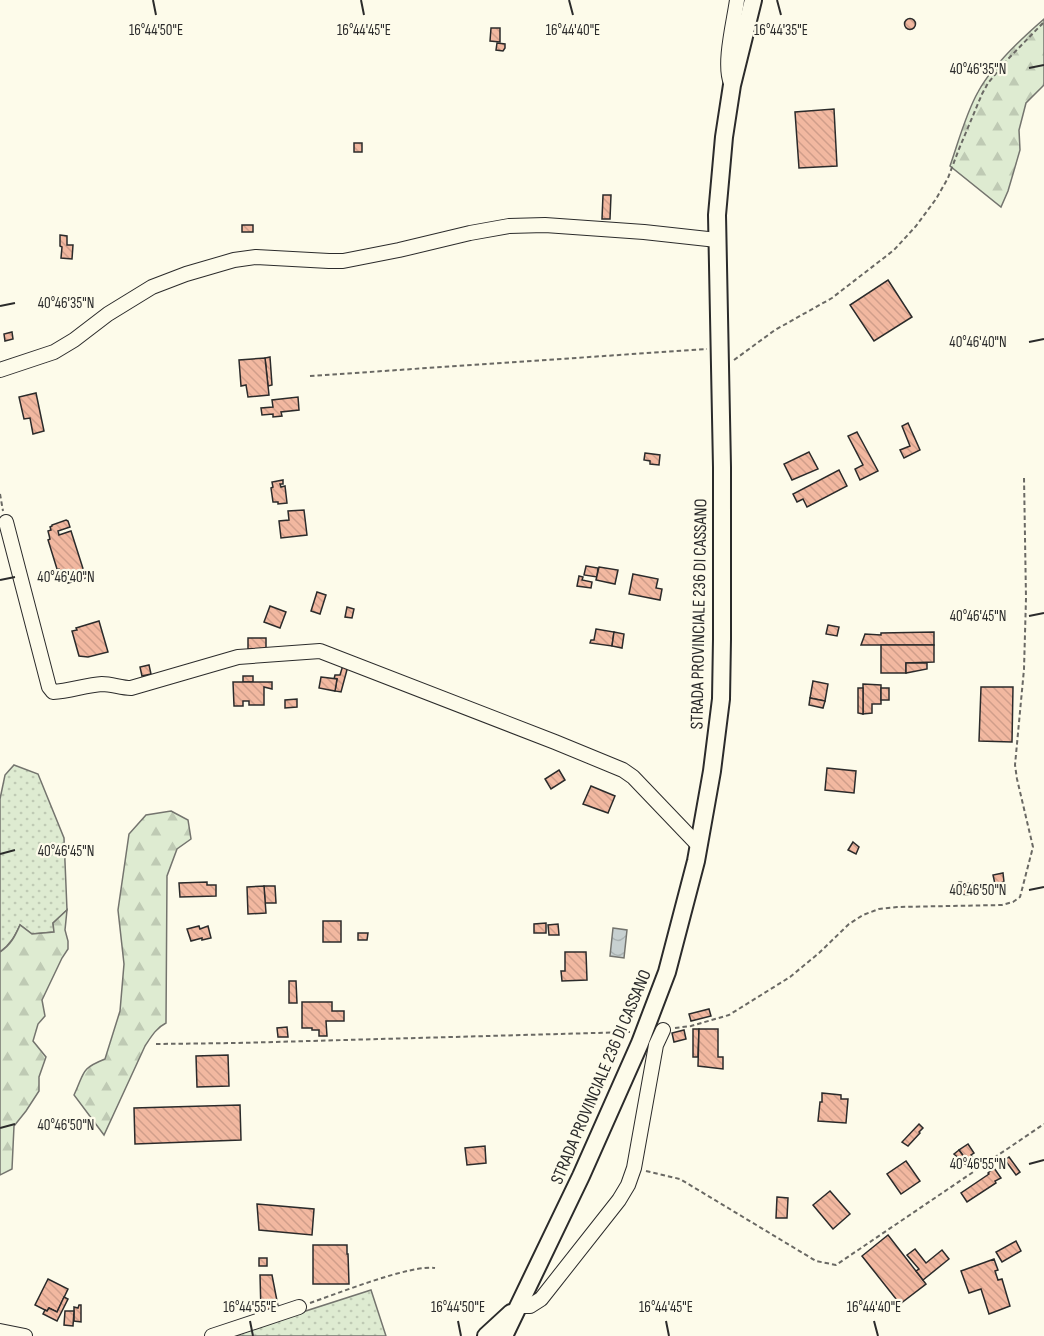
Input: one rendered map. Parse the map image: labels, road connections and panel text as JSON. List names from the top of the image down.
{
  "streets": {
    "main road": ["STRADA PROVINCIALE 236 DI CASSANO"]
  },
  "coordinates": [
    "16°44'50\"E",
    "16°44'45\"E",
    "16°44'40\"E",
    "16°44'35\"E",
    "40°46'35\"N",
    "40°46'40\"N",
    "40°46'45\"N",
    "40°46'50\"N",
    "40°46'55\"N",
    "16°44'55\"E"
  ]
}
